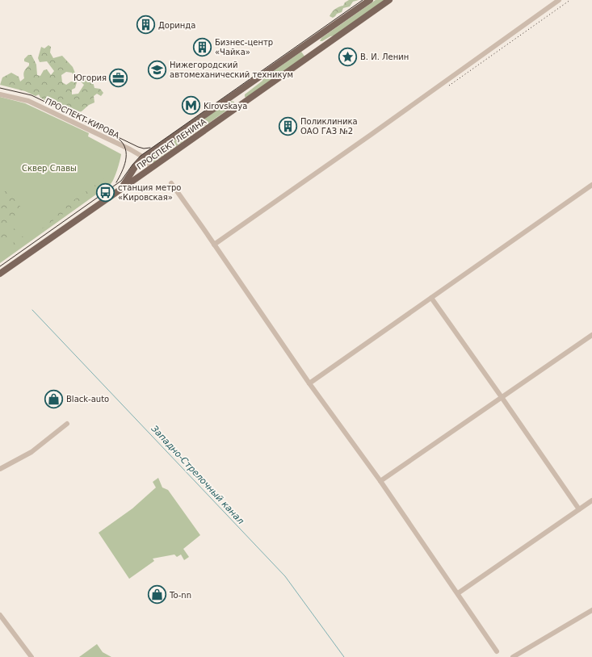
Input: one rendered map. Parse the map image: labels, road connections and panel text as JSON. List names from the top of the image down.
{
  "streets": {
    "main road": ["ПРОСПЕКТ ЛЕНИНА"],
    "street": ["ПРОСПЕКТ КИРОВА"]
  },
  "crossings": [
    ["ПРОСПЕКТ КИРОВА", "ПРОСПЕКТ ЛЕНИНА"]
  ],
  "water": ["Западно-Стрелочный канал"],
  "parks": ["Сквер Славы"],
  "places": {
    "building": ["Доринда", "Бизнес-центр «Чайка»", "Поликлиника ОАО ГАЗ №2"],
    "place": ["В. И. Ленин"],
    "school or university": ["Нижегородский автомеханический техникум"],
    "office": ["Югория"],
    "metro station": ["Kirovskaya"],
    "bus stop": ["станция метро «Кировская»"],
    "shop": ["Black-auto", "To-nn"]
  }
}
